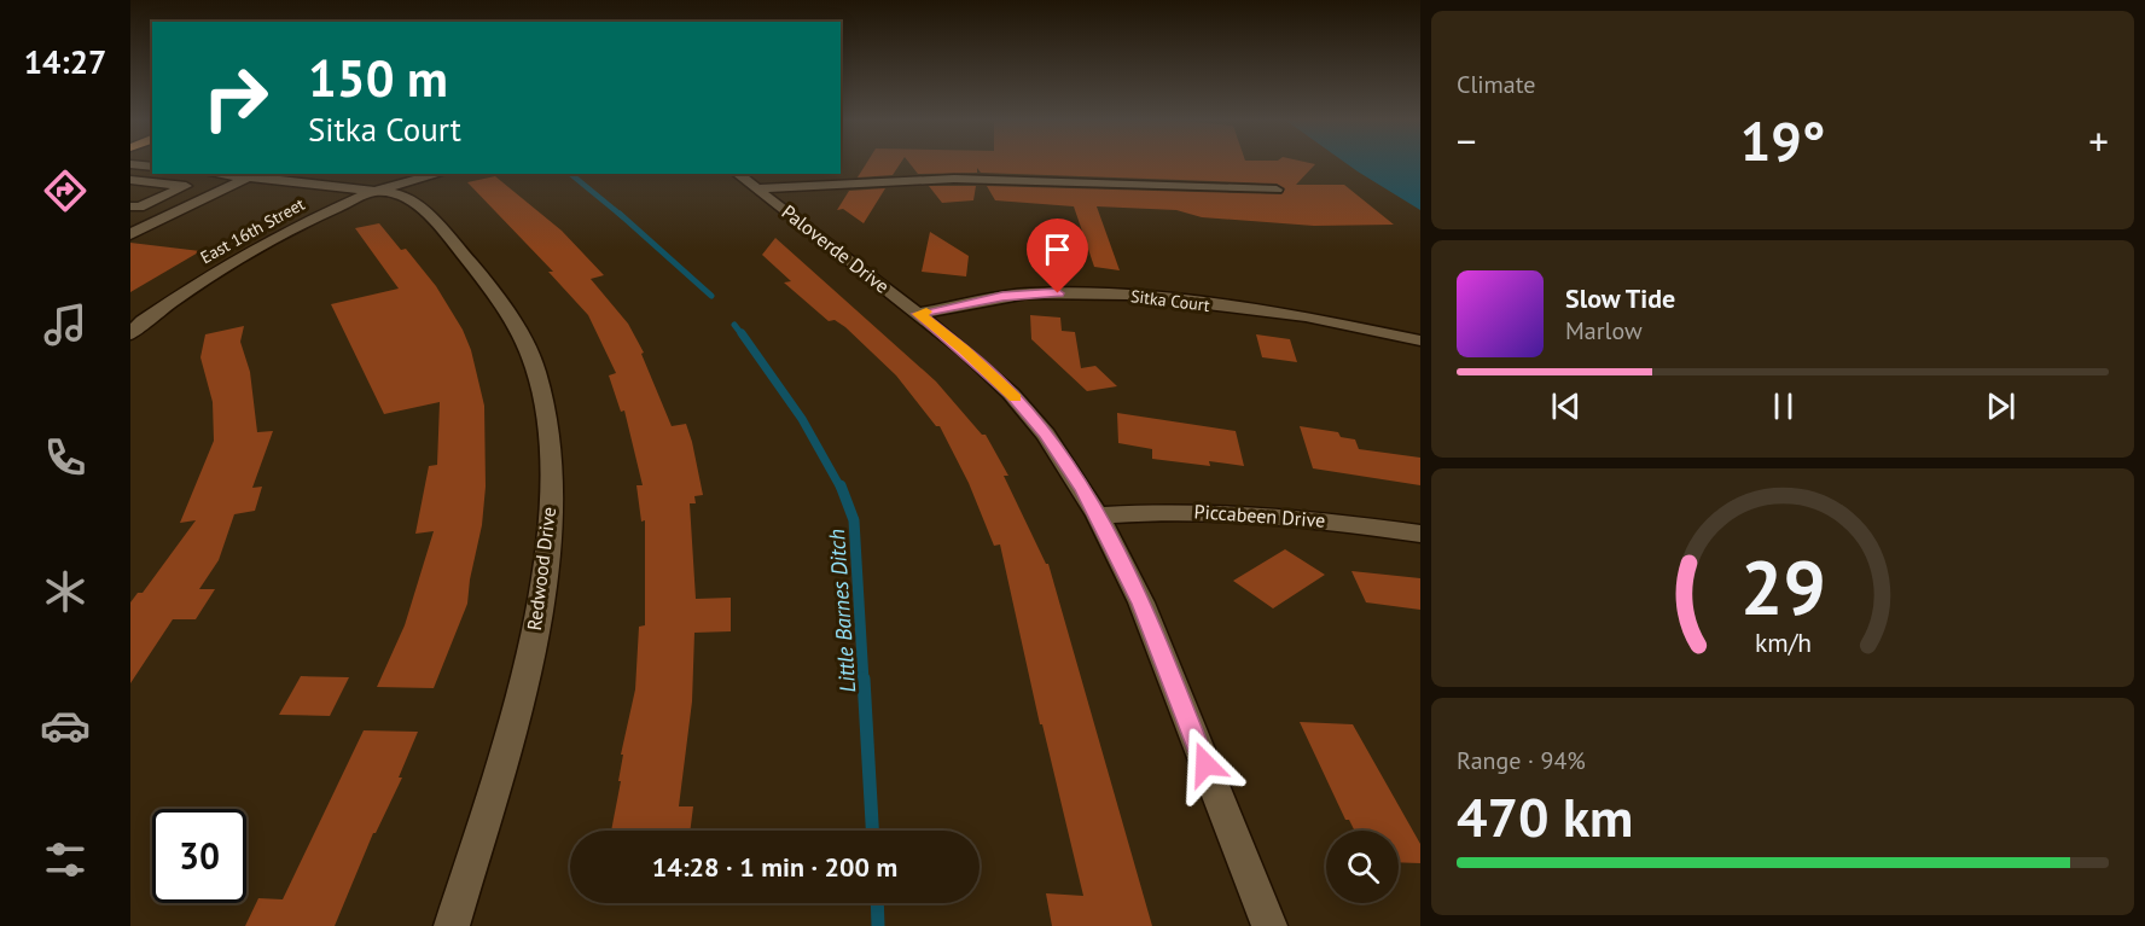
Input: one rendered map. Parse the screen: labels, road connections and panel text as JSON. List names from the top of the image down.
{
  "streets": {
    "street": [
      "East 16th Street",
      "Paloverde Drive",
      "Sitka Court",
      "Piccabeen Drive",
      "Redwood Drive"
    ]
  },
  "crossings": [
    ["East 16th Street", "Redwood Drive"],
    ["Paloverde Drive", "Sitka Court"],
    ["Paloverde Drive", "Piccabeen Drive"]
  ],
  "water": ["Little Barnes Ditch"],
  "page": {
    "tabs": "14:27",
    "tile": [
      "Climate",
      ["Range · 94%", "470 km"]
    ],
    "turn": ["150 m", "Sitka Court"],
    "heat": ["−", "19°", "+"],
    "song": ["Slow Tide", "Marlow"],
    "limit": "30",
    "trip": "14:28 · 1 min · 200 m",
    "gauge": ["29", "km/h"]
  }
}
